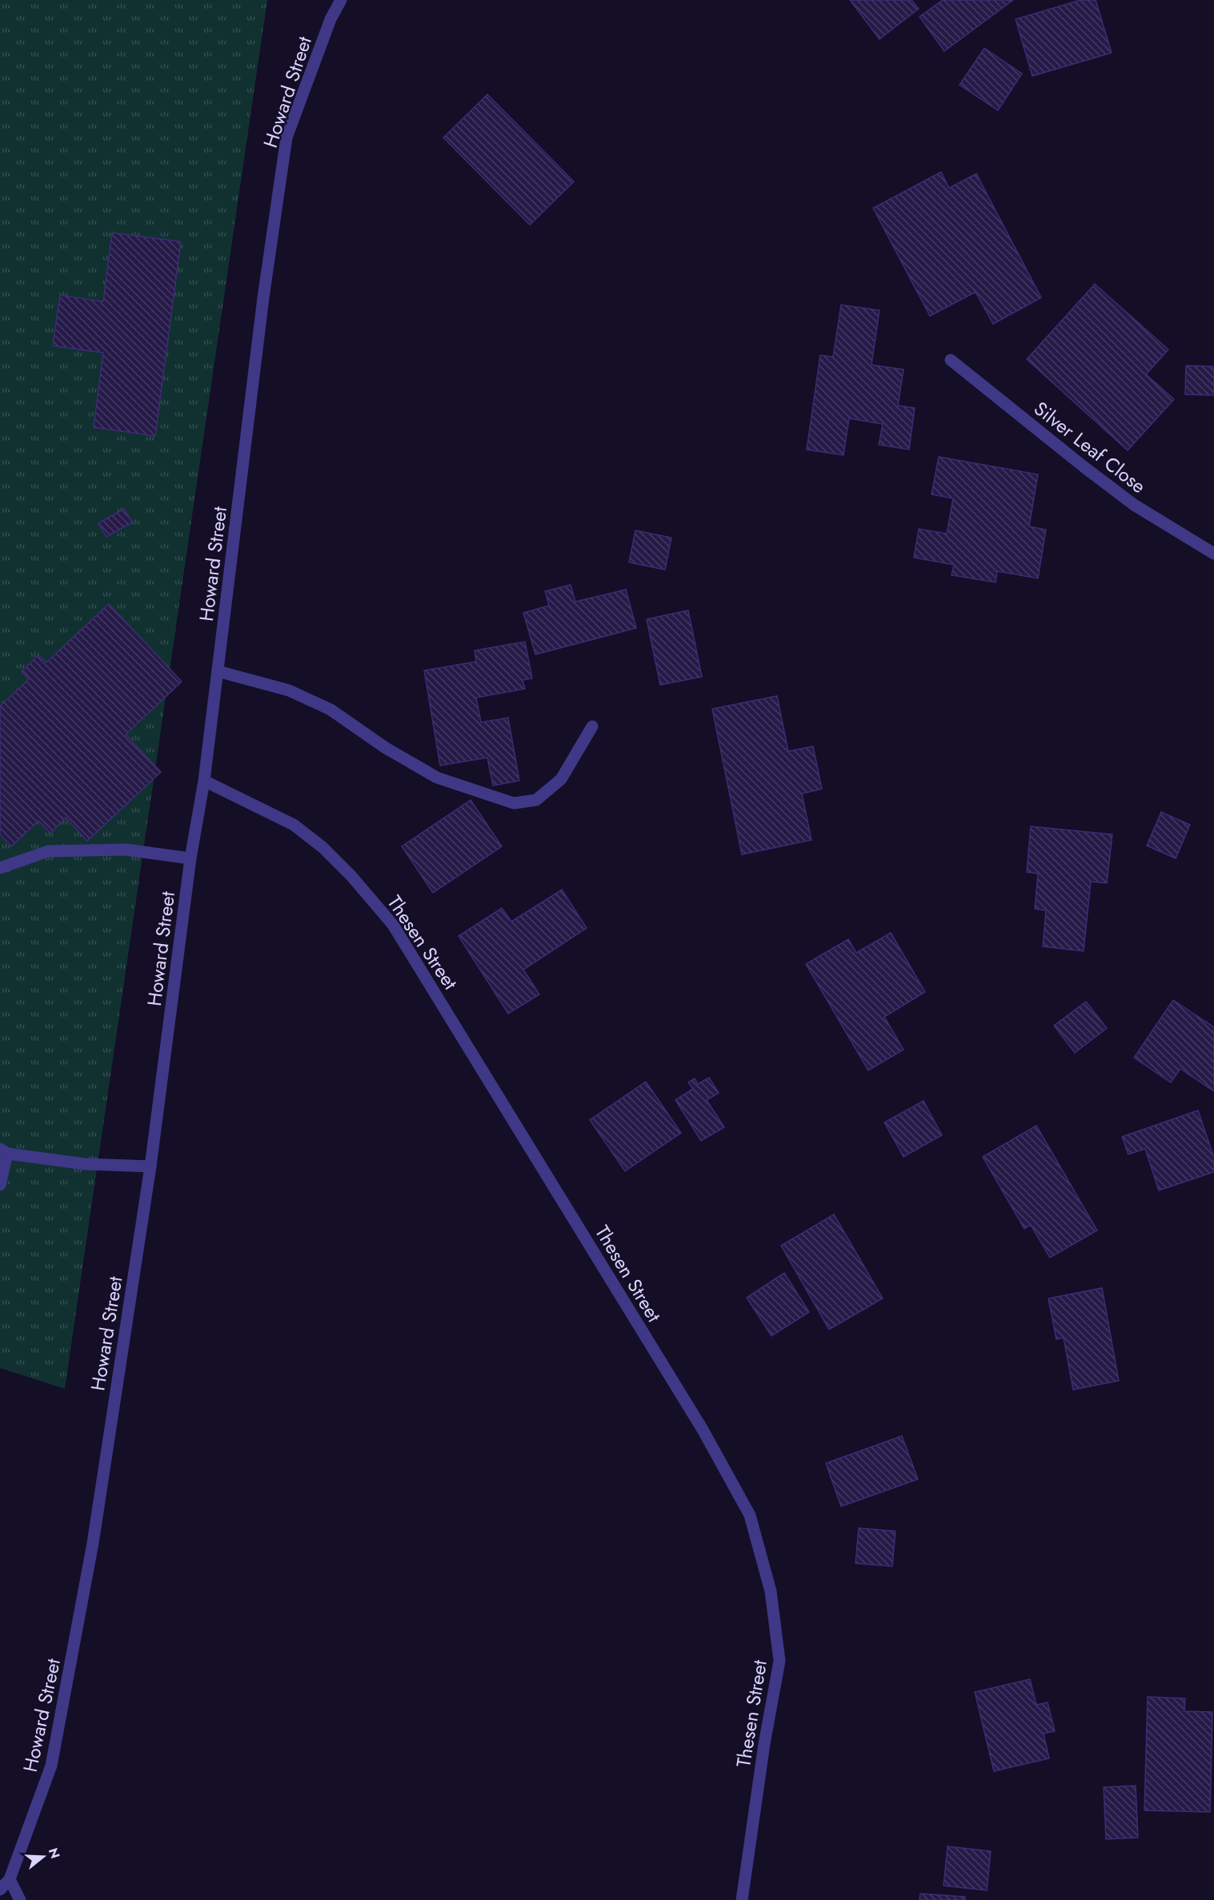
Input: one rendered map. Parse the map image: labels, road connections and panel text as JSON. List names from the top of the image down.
{
  "streets": {
    "street": ["Howard Street", "Silver Leaf Close", "Thesen Street"]
  },
  "crossings": [
    ["Howard Street", "Thesen Street"]
  ],
  "north": "right"
}
